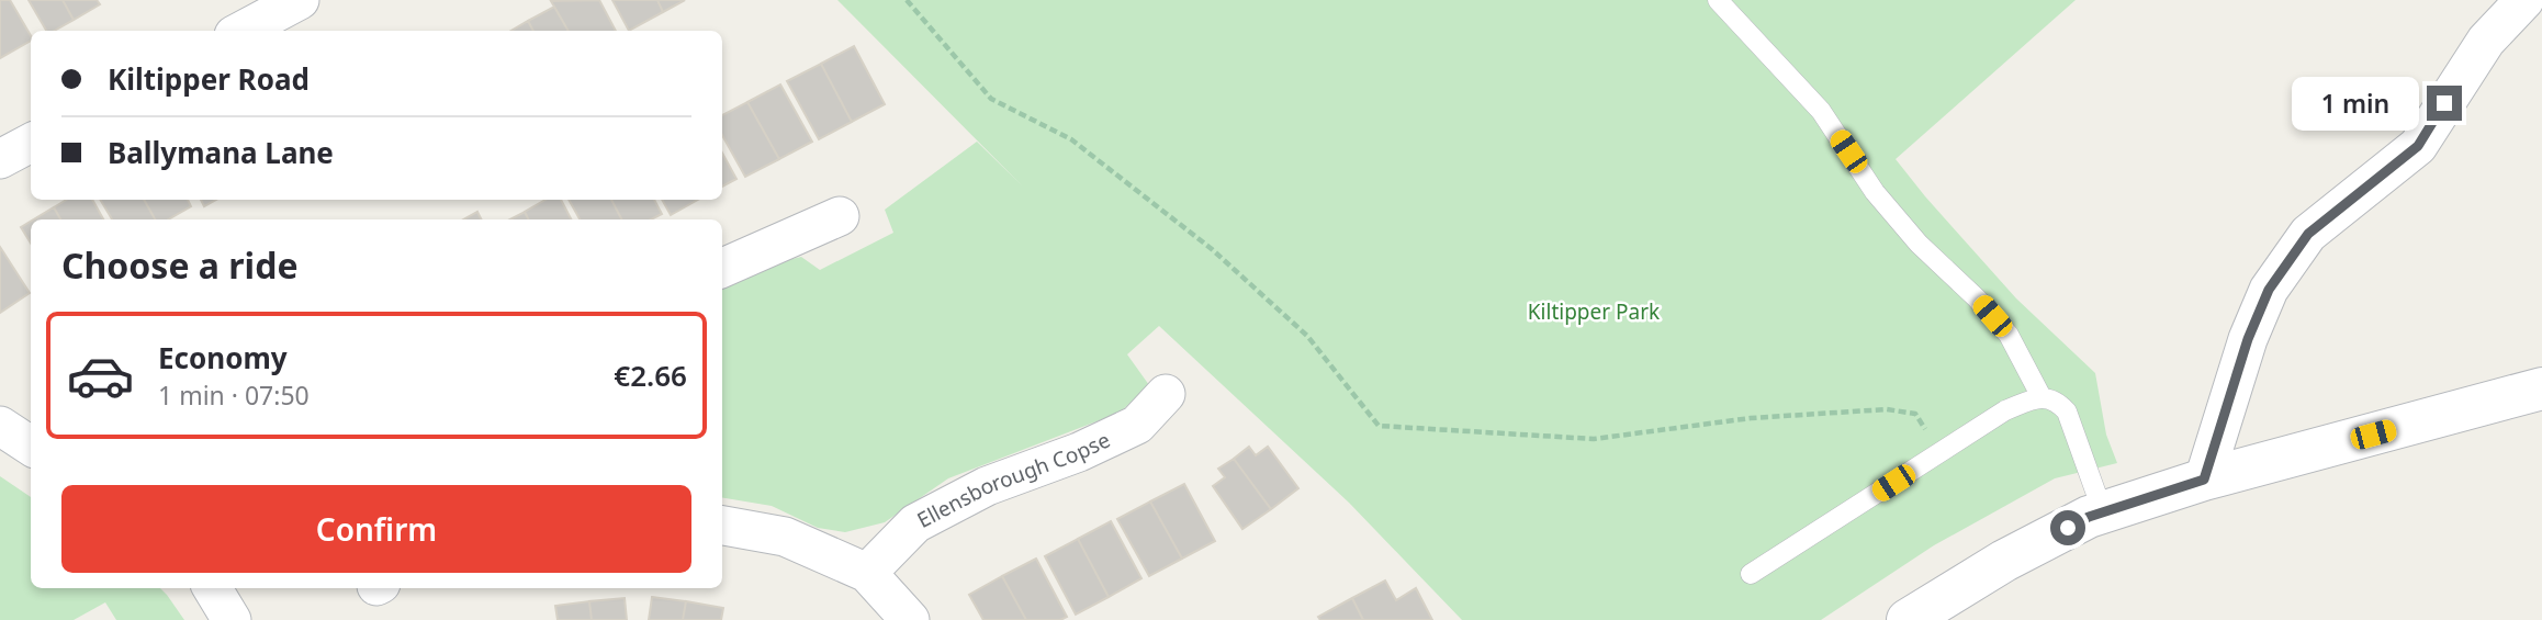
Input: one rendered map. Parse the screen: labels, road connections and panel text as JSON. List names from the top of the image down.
{
  "streets": {
    "street": ["Ellensborough Copse"]
  },
  "parks": ["Kiltipper Park"],
  "page": {
    "banner": ["Kiltipper Road", "Ballymana Lane"],
    "bubble": "1 min",
    "heading": "Choose a ride",
    "list": [
      {
        "name": "Economy",
        "note": "1 min · 07:50",
        "value": "€2.66"
      }
    ],
    "buttons": "Confirm"
  }
}
